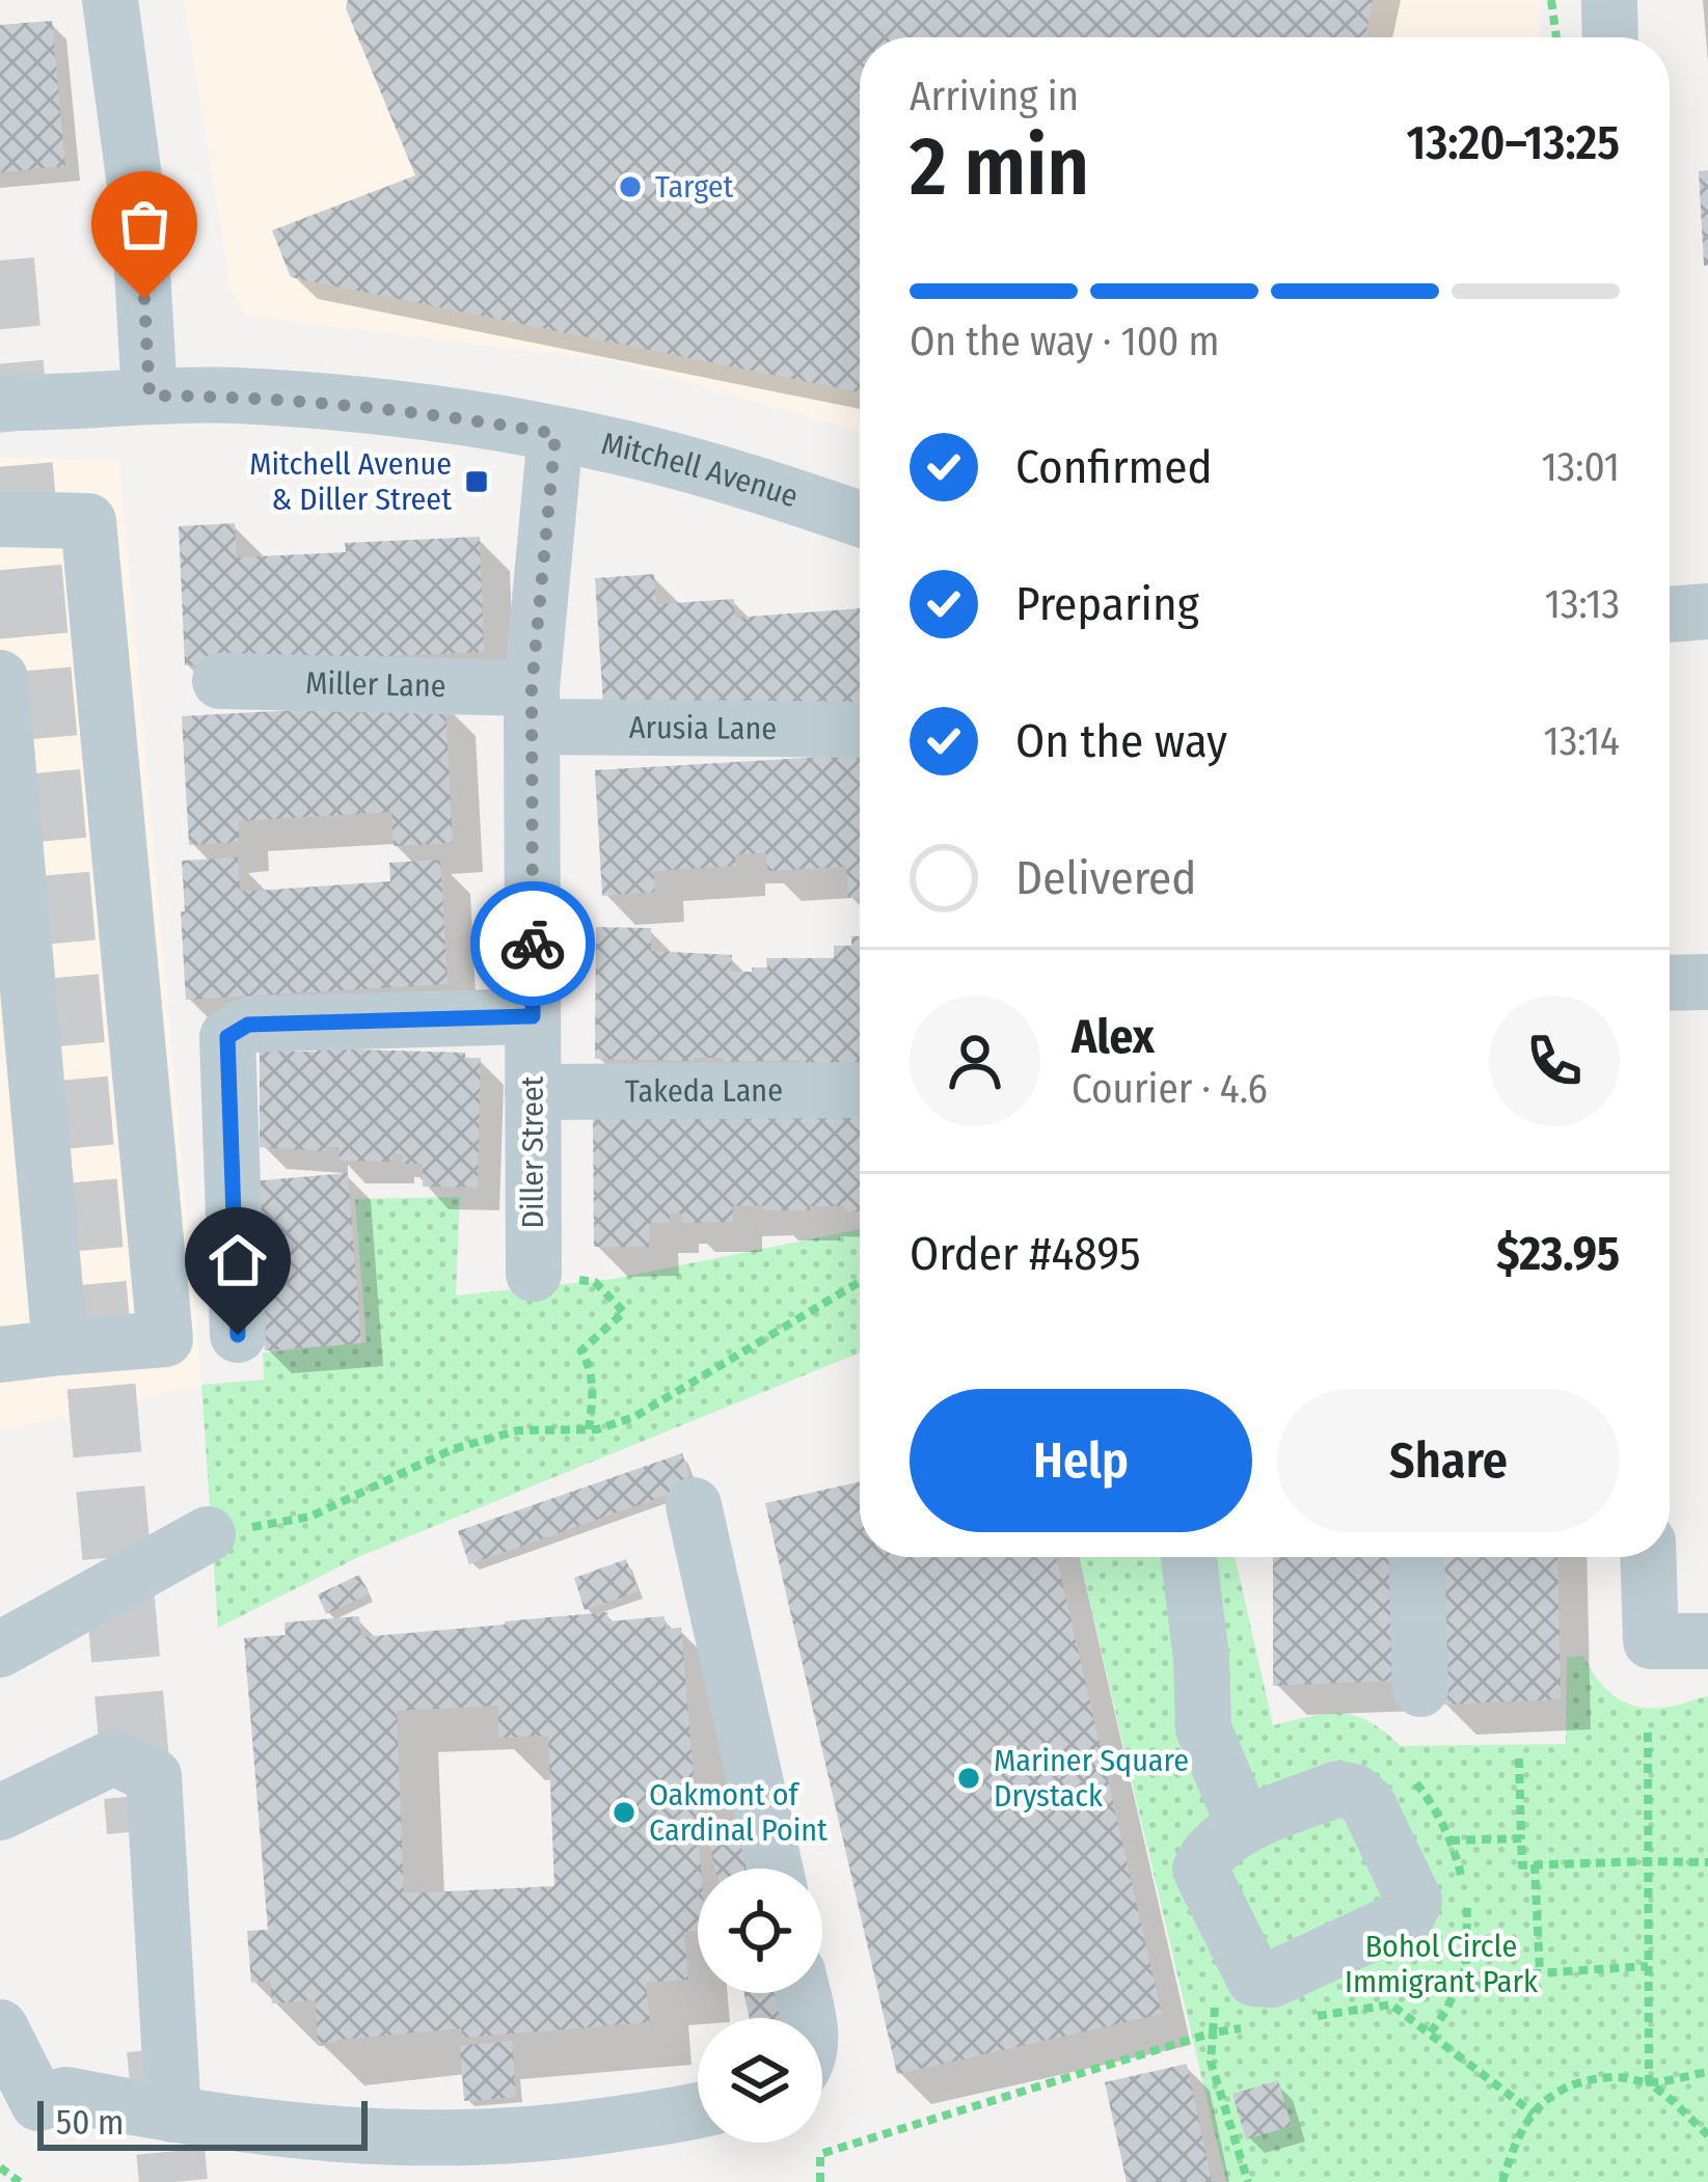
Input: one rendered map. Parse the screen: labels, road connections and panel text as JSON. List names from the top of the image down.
{
  "streets": {
    "street": [
      "Mitchell Avenue",
      "Miller Lane",
      "Arusia Lane",
      "Takeda Lane",
      "Diller Street"
    ]
  },
  "crossings": [
    ["Mitchell Avenue", "Diller Street"],
    ["Miller Lane", "Arusia Lane"],
    ["Miller Lane", "Diller Street"],
    ["Arusia Lane", "Diller Street"],
    ["Takeda Lane", "Diller Street"]
  ],
  "parks": ["Bohol Circle Immigrant Park"],
  "places": {
    "other": ["Target", "Mariner Square Drystack", "Oakmont of Cardinal Point"],
    "transit": ["Mitchell Avenue & Diller Street"]
  },
  "scale_bar": "50 m",
  "page": {
    "heading": ["2 min", "Arriving in", "13:20–13:25"],
    "panel": [
      "Alex",
      "Courier · 4.6",
      "Order #4895",
      "$23.95"
    ],
    "bar": "On the way · 100 m",
    "list": [
      ["Confirmed", "13:01"],
      ["Preparing", "13:13"],
      ["On the way", "13:14"],
      "Delivered"
    ],
    "buttons": ["Help", "Share"],
    "scale": "50 m"
  }
}
